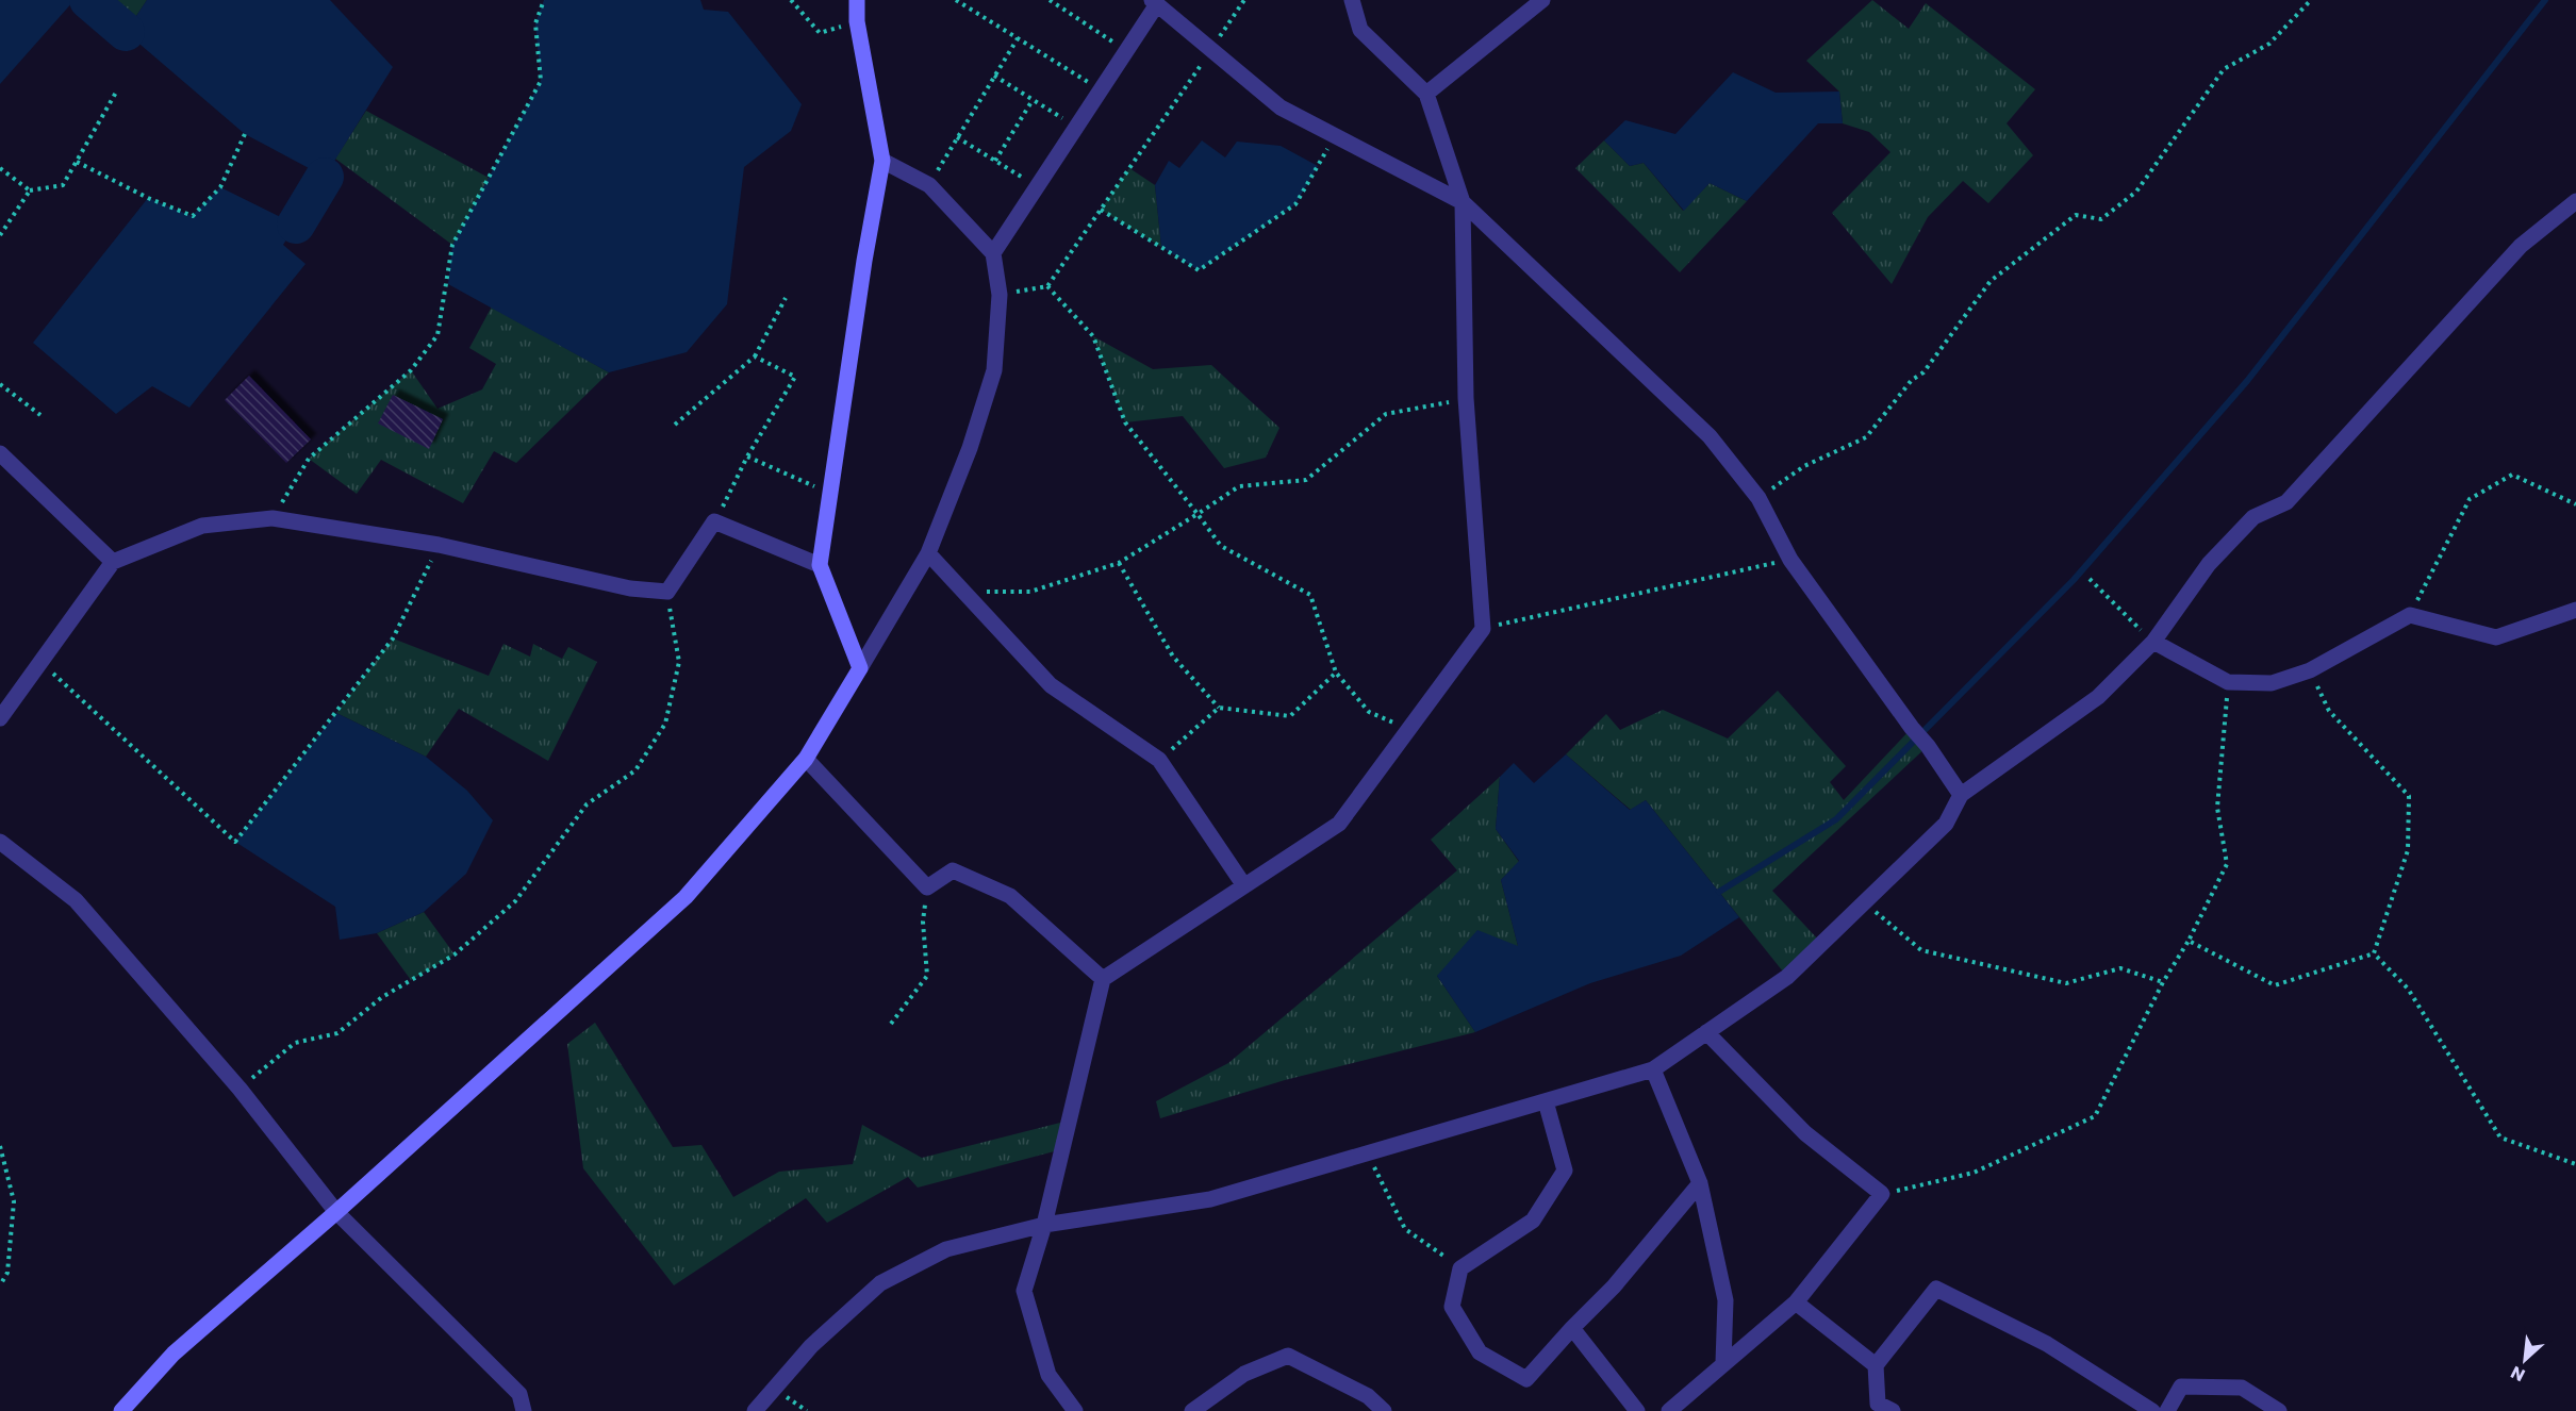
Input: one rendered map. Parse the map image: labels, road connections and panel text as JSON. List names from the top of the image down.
{
  "north": "bottom left"
}
